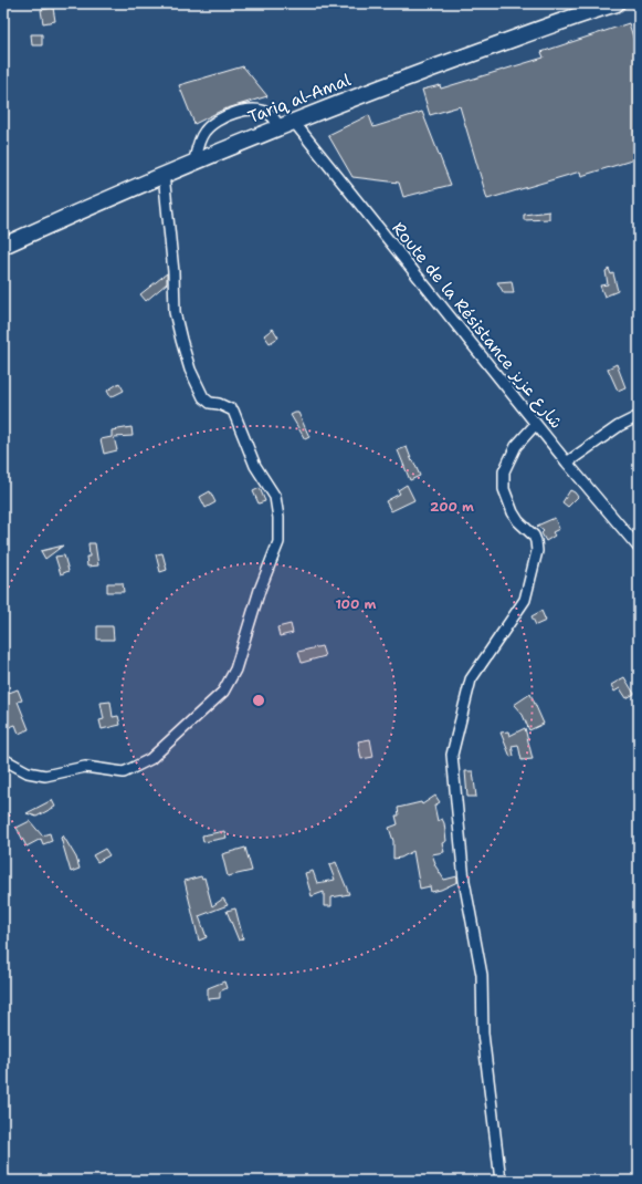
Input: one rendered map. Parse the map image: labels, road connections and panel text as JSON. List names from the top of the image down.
{
  "streets": {
    "highway": ["Tariq al-Amal"],
    "street": ["Route de la Résistance شارع عزيز"]
  },
  "crossings": [
    ["Tariq al-Amal", "Route de la Résistance شارع عزيز"]
  ],
  "rings": ["200 m", "100 m"]
}
